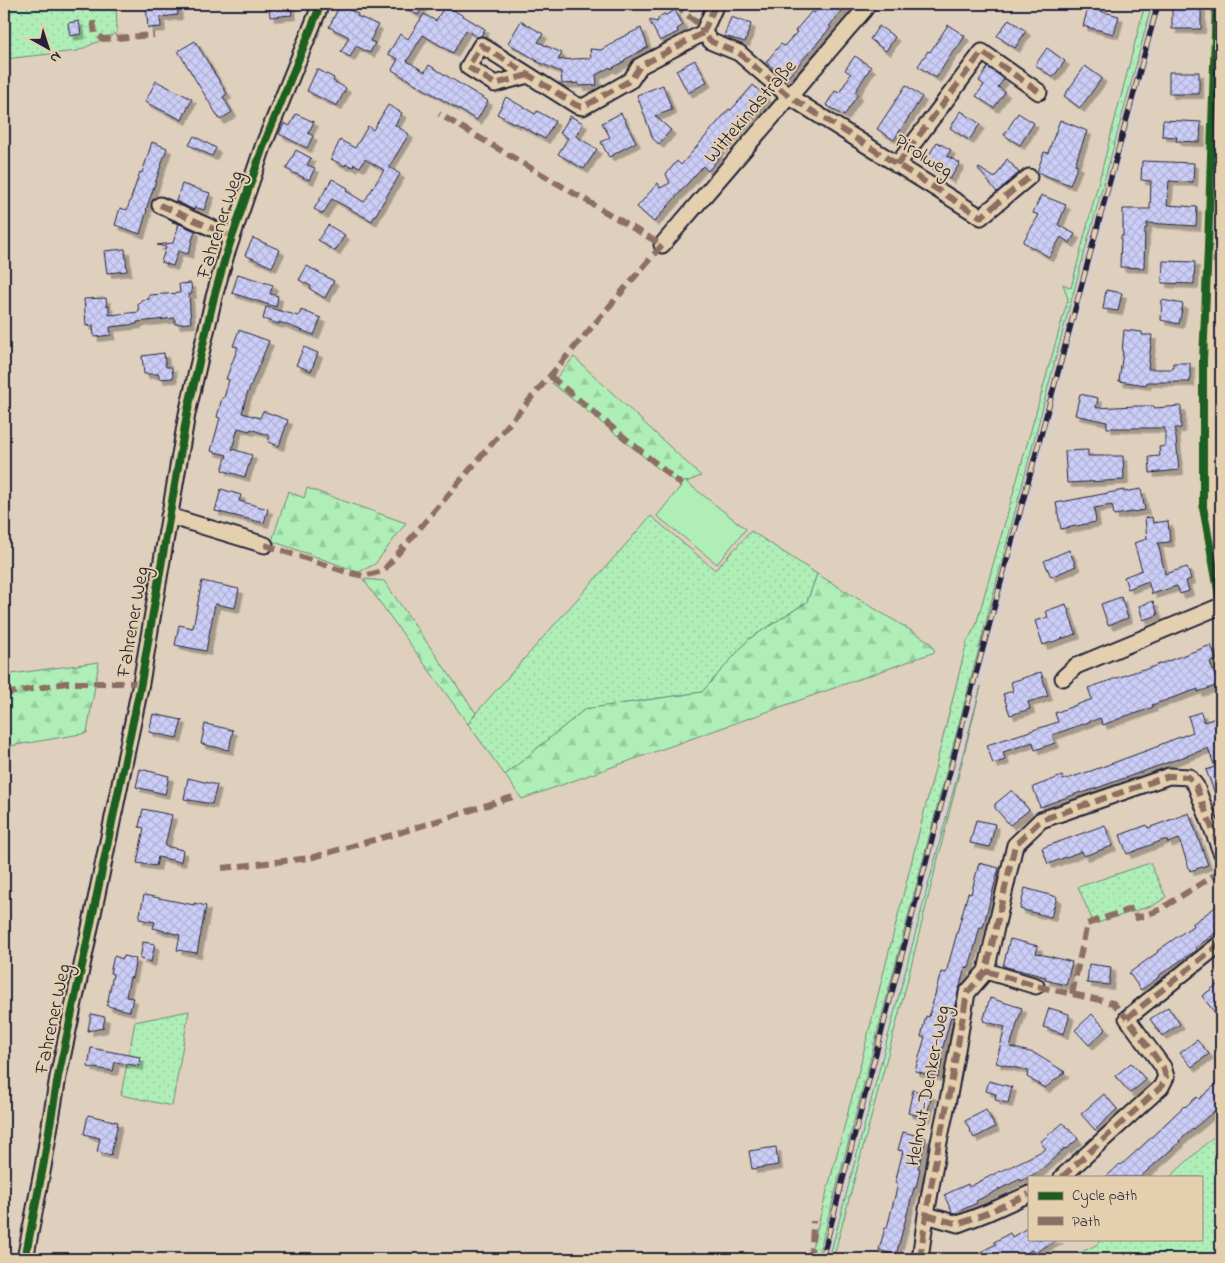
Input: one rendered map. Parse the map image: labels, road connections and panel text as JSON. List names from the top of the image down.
{
  "streets": {
    "street": [
      "Wittekindstraße",
      "Pirolweg",
      "Fahrener Weg",
      "Helmut-Denker-Weg"
    ]
  },
  "crossings": [
    ["Wittekindstraße", "Pirolweg"]
  ],
  "legend": ["Cycle path", "Path"],
  "north": "bottom right"
}
